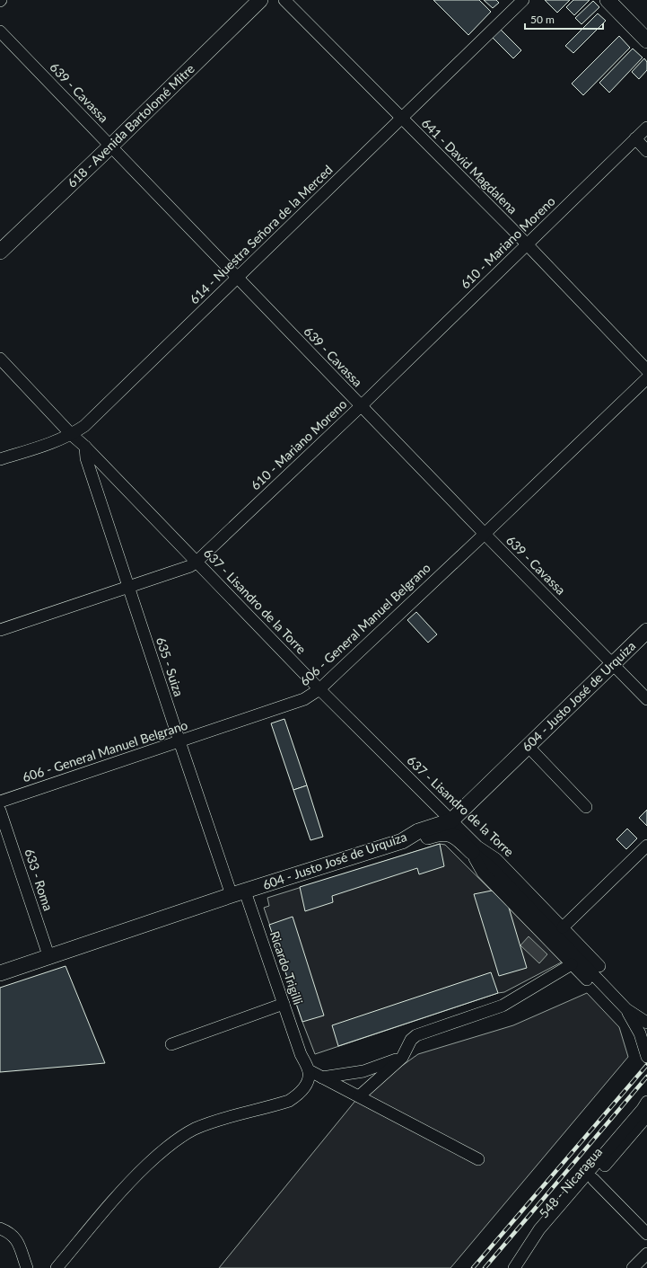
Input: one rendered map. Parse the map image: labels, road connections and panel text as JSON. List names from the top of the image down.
{
  "streets": {
    "main road": ["618 - Avenida Bartolomé Mitre", "604 - Justo José de Urquiza"],
    "street": [
      "639 - Cavassa",
      "641 - David Magdalena",
      "614 - Nuestra Señora de la Merced",
      "610 - Mariano Moreno",
      "637 - Lisandro de la Torre",
      "606 - General Manuel Belgrano",
      "635 - Suiza",
      "633 - Roma",
      "Ricardo Trigilli",
      "548 - Nicaragua"
    ]
  },
  "crossings": [
    ["639 - Cavassa", "618 - Avenida Bartolomé Mitre"],
    ["639 - Cavassa", "614 - Nuestra Señora de la Merced"],
    ["639 - Cavassa", "610 - Mariano Moreno"],
    ["639 - Cavassa", "606 - General Manuel Belgrano"],
    ["639 - Cavassa", "604 - Justo José de Urquiza"],
    ["641 - David Magdalena", "614 - Nuestra Señora de la Merced"],
    ["641 - David Magdalena", "610 - Mariano Moreno"],
    ["614 - Nuestra Señora de la Merced", "637 - Lisandro de la Torre"],
    ["610 - Mariano Moreno", "637 - Lisandro de la Torre"],
    ["610 - Mariano Moreno", "635 - Suiza"],
    ["637 - Lisandro de la Torre", "606 - General Manuel Belgrano"],
    ["637 - Lisandro de la Torre", "635 - Suiza"],
    ["637 - Lisandro de la Torre", "604 - Justo José de Urquiza"],
    ["606 - General Manuel Belgrano", "635 - Suiza"],
    ["635 - Suiza", "604 - Justo José de Urquiza"],
    ["635 - Suiza", "Ricardo Trigilli"],
    ["604 - Justo José de Urquiza", "633 - Roma"],
    ["604 - Justo José de Urquiza", "Ricardo Trigilli"]
  ],
  "scale_bar": "50 m"
}
